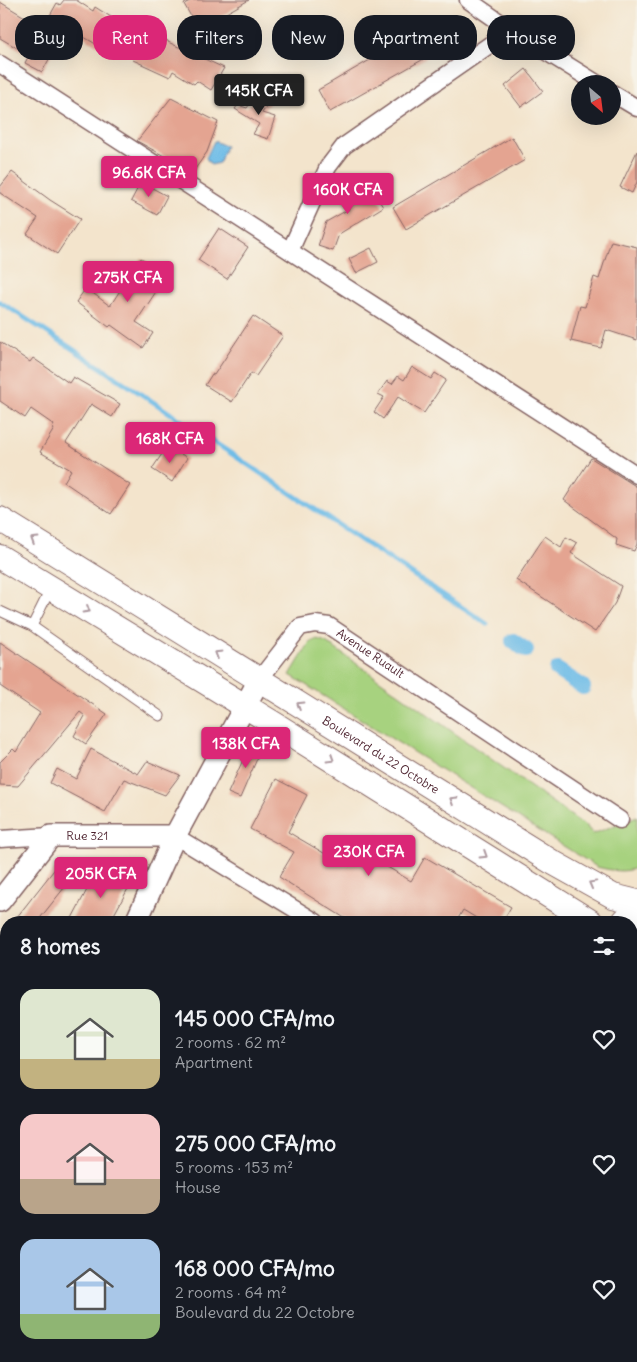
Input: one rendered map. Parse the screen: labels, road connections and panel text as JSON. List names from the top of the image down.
{
  "streets": {
    "main road": ["Boulevard du 22 Octobre"],
    "street": ["Avenue Ruault", "Rue 321"]
  },
  "crossings": [
    ["Avenue Ruault", "Boulevard du 22 Octobre"],
    ["Avenue Ruault", "Rue 321"]
  ],
  "north": "bottom right",
  "page": {
    "chip": [
      "Buy",
      "Rent",
      "Filters",
      "New",
      "Apartment",
      "House"
    ],
    "price": [
      "145K CFA",
      "96.6K CFA",
      "160K CFA",
      "275K CFA",
      "168K CFA",
      "138K CFA",
      "230K CFA",
      "205K CFA"
    ],
    "heading": "8 homes",
    "list": [
      {
        "name": "145 000 CFA/mo",
        "note": "2 rooms · 62 m² · Apartment"
      },
      {
        "name": "275 000 CFA/mo",
        "note": "5 rooms · 153 m² · House"
      },
      {
        "name": "168 000 CFA/mo",
        "note": "2 rooms · 64 m² · Boulevard du 22 Octobre"
      }
    ]
  }
}
